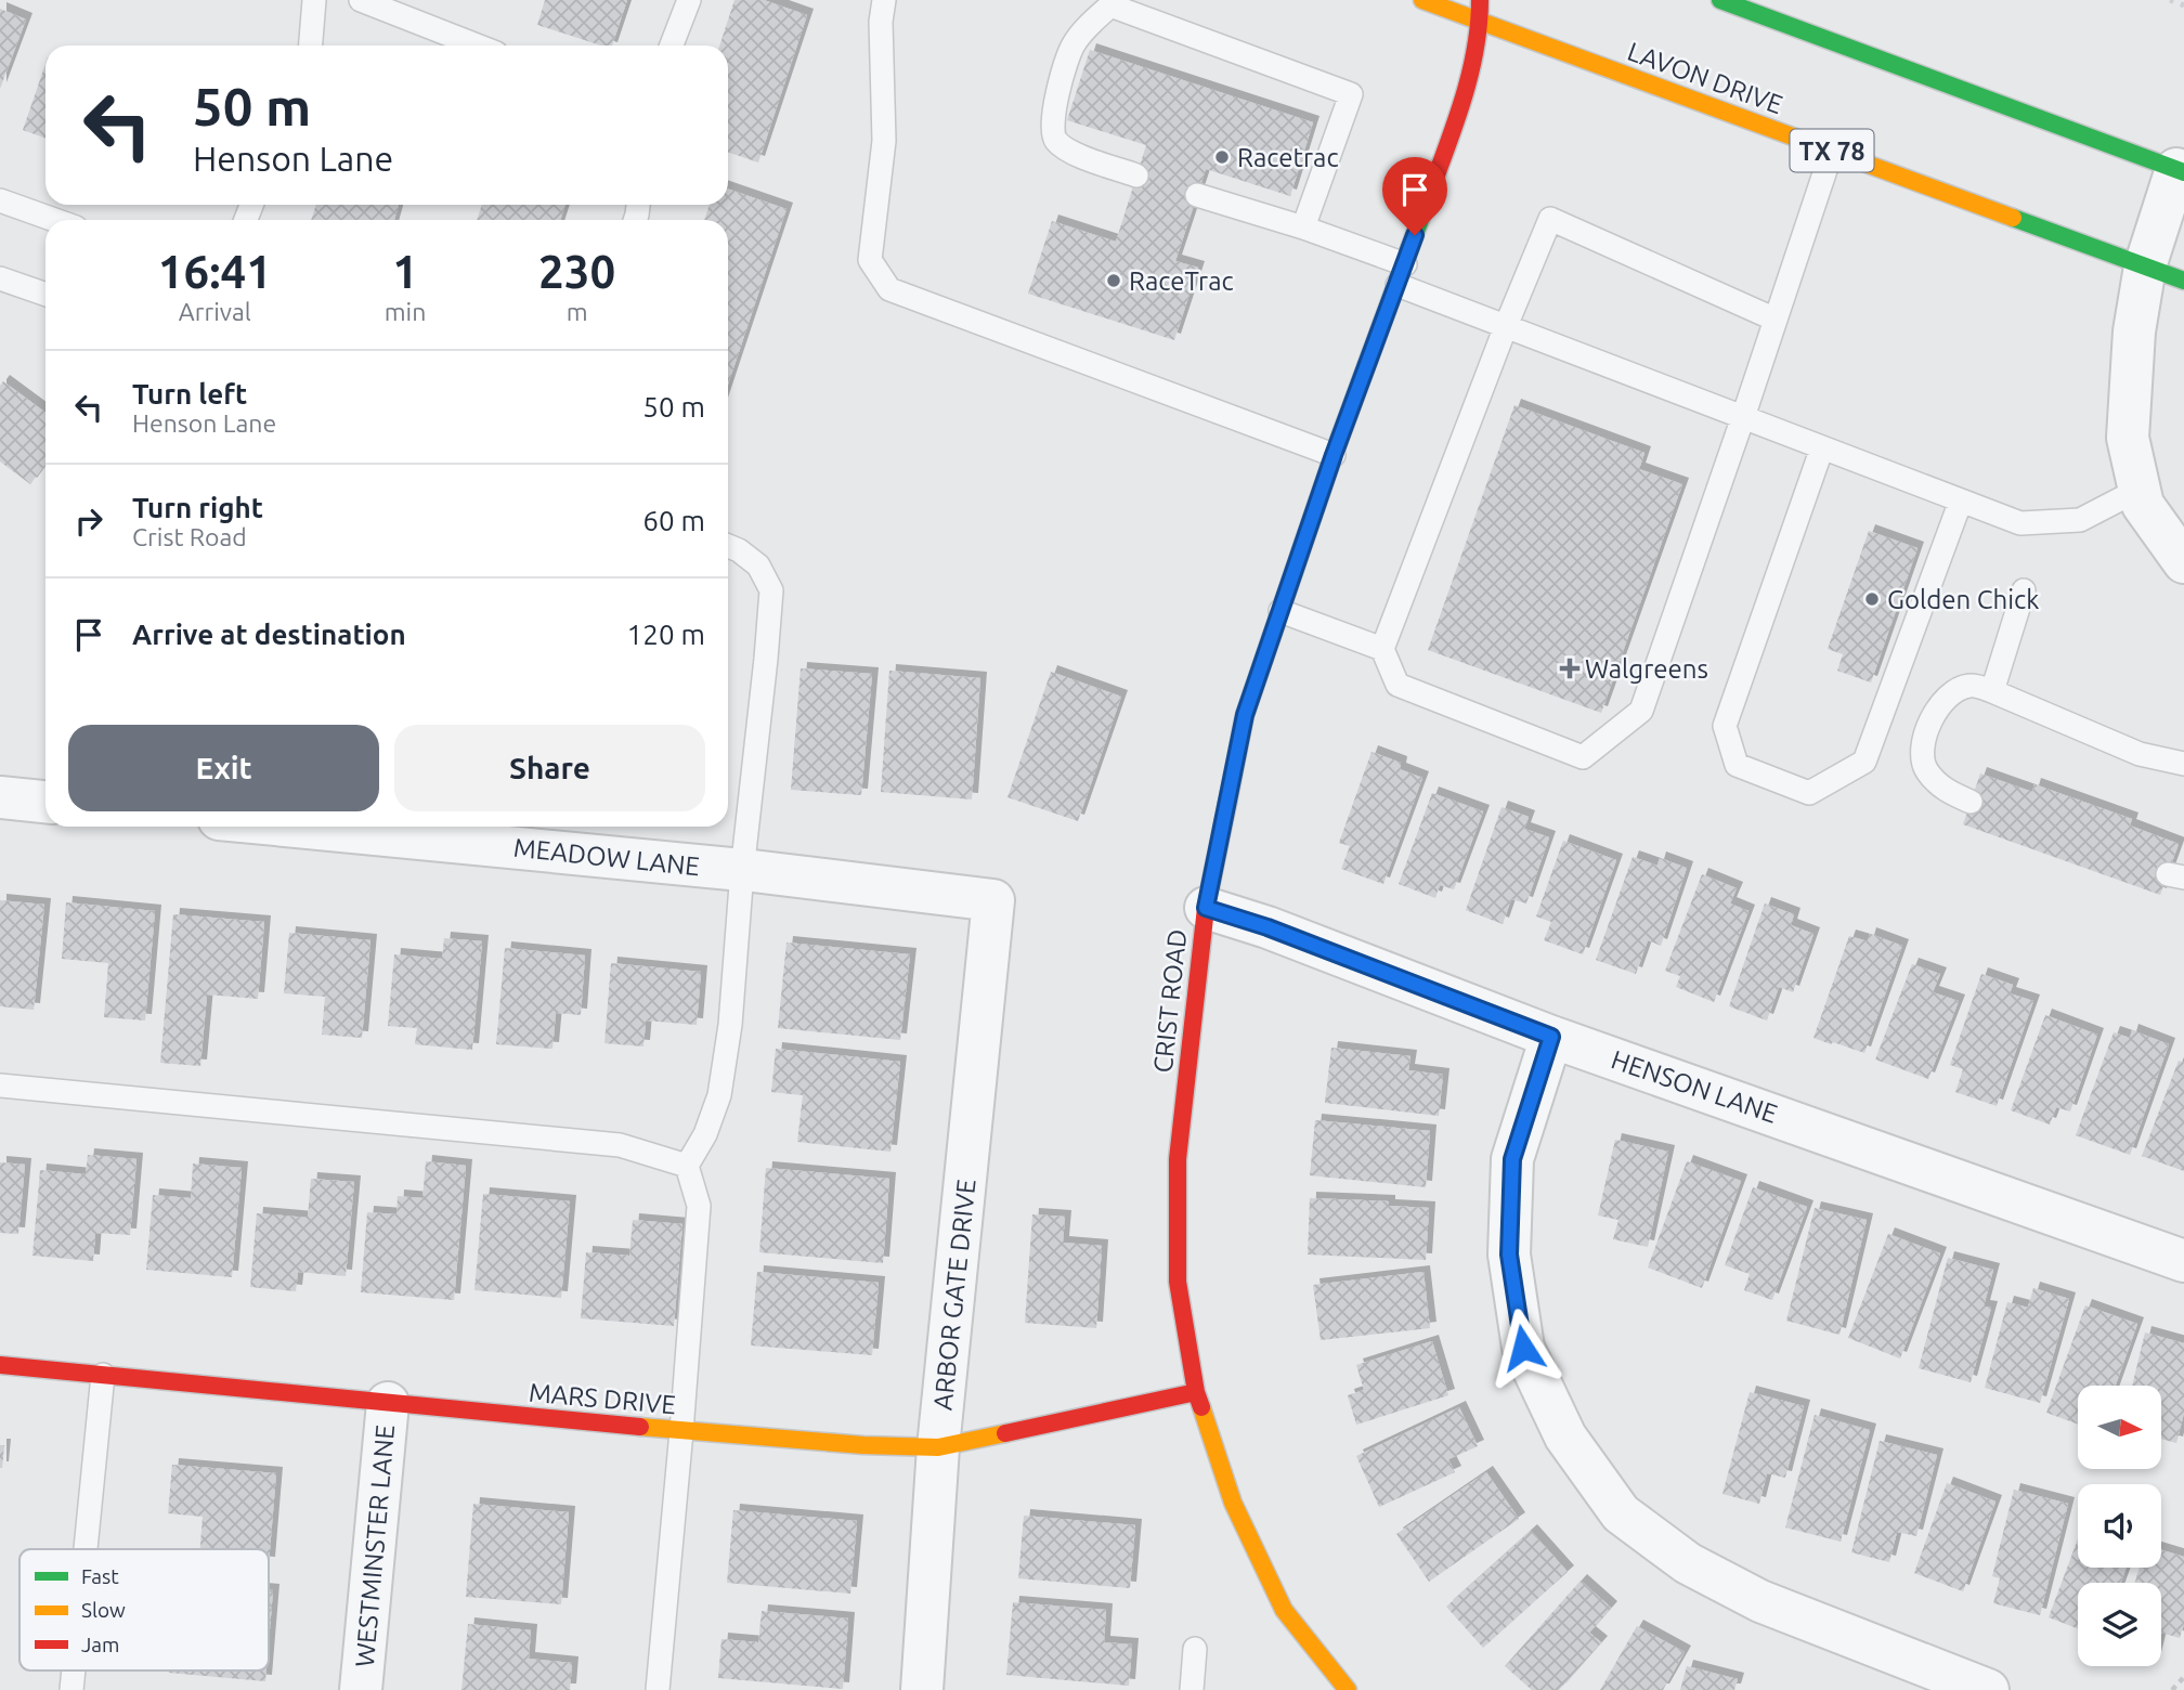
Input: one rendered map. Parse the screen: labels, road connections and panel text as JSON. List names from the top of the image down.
{
  "streets": {
    "street": [
      "LAVON DRIVE",
      "TX 78",
      "MEADOW LANE",
      "CRIST ROAD",
      "HENSON LANE",
      "ARBOR GATE DRIVE",
      "MARS DRIVE",
      "WESTMINSTER LANE"
    ]
  },
  "crossings": [
    ["LAVON DRIVE", "CRIST ROAD"],
    ["MEADOW LANE", "ARBOR GATE DRIVE"],
    ["CRIST ROAD", "HENSON LANE"],
    ["CRIST ROAD", "MARS DRIVE"],
    ["ARBOR GATE DRIVE", "MARS DRIVE"],
    ["MARS DRIVE", "WESTMINSTER LANE"]
  ],
  "places": {
    "other": ["Racetrac", "RaceTrac", "Golden Chick"],
    "health": ["Walgreens"]
  },
  "legend": ["Fast", "Slow", "Jam"],
  "north": "right",
  "page": {
    "turn": ["50 m", "Henson Lane"],
    "eta": [
      "16:41",
      "Arrival",
      "1",
      "min",
      "230",
      "m"
    ],
    "list": [
      {
        "name": "Turn left",
        "note": "Henson Lane",
        "value": "50 m"
      },
      {
        "name": "Turn right",
        "note": "Crist Road",
        "value": "60 m"
      },
      {
        "name": "Arrive at destination",
        "value": "120 m"
      }
    ],
    "buttons": ["Exit", "Share"]
  }
}
